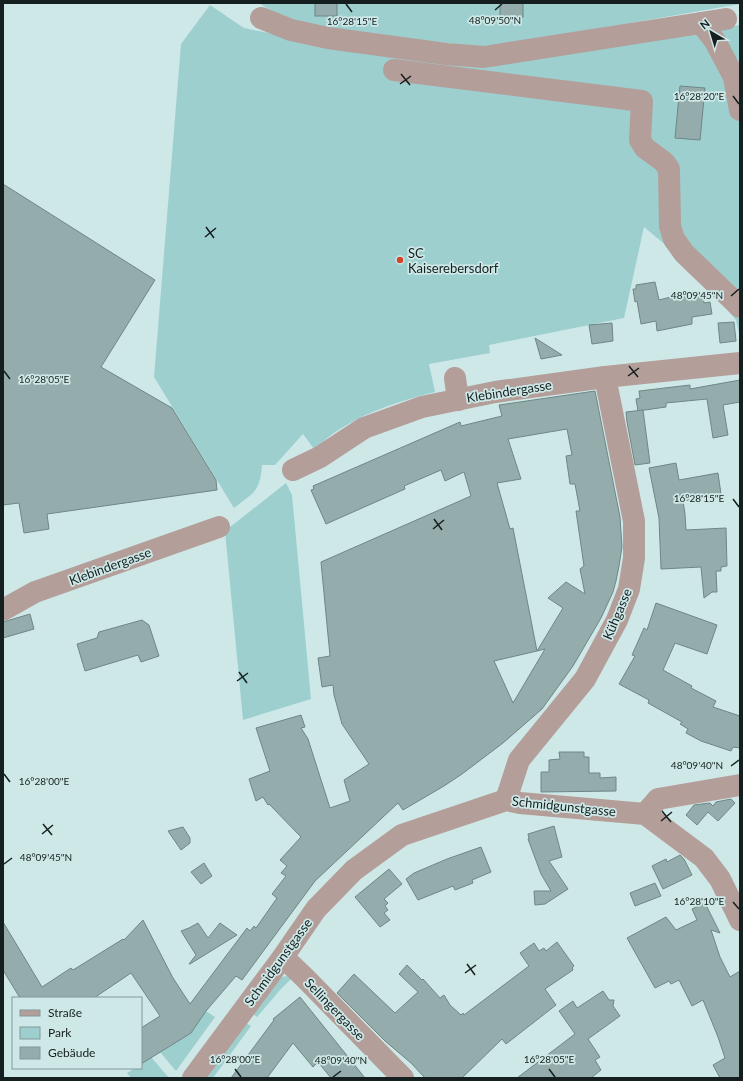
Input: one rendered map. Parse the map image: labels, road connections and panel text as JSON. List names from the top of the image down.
{
  "streets": {
    "street": [
      "Klebindergasse",
      "Kühgasse",
      "Schmidgunstgasse",
      "Sellingergasse"
    ]
  },
  "crossings": [
    ["Klebindergasse", "Kühgasse"],
    ["Kühgasse", "Schmidgunstgasse"],
    ["Schmidgunstgasse", "Sellingergasse"]
  ],
  "places": ["SC Kaiserebersdorf"],
  "legend": ["Straße", "Park", "Gebäude"],
  "north": "top left",
  "coordinates": [
    "48°09'50\"N",
    "16°28'15\"E",
    "16°28'20\"E",
    "48°09'45\"N",
    "16°28'05\"E",
    "48°09'40\"N",
    "16°28'00\"E",
    "16°28'10\"E"
  ]
}
